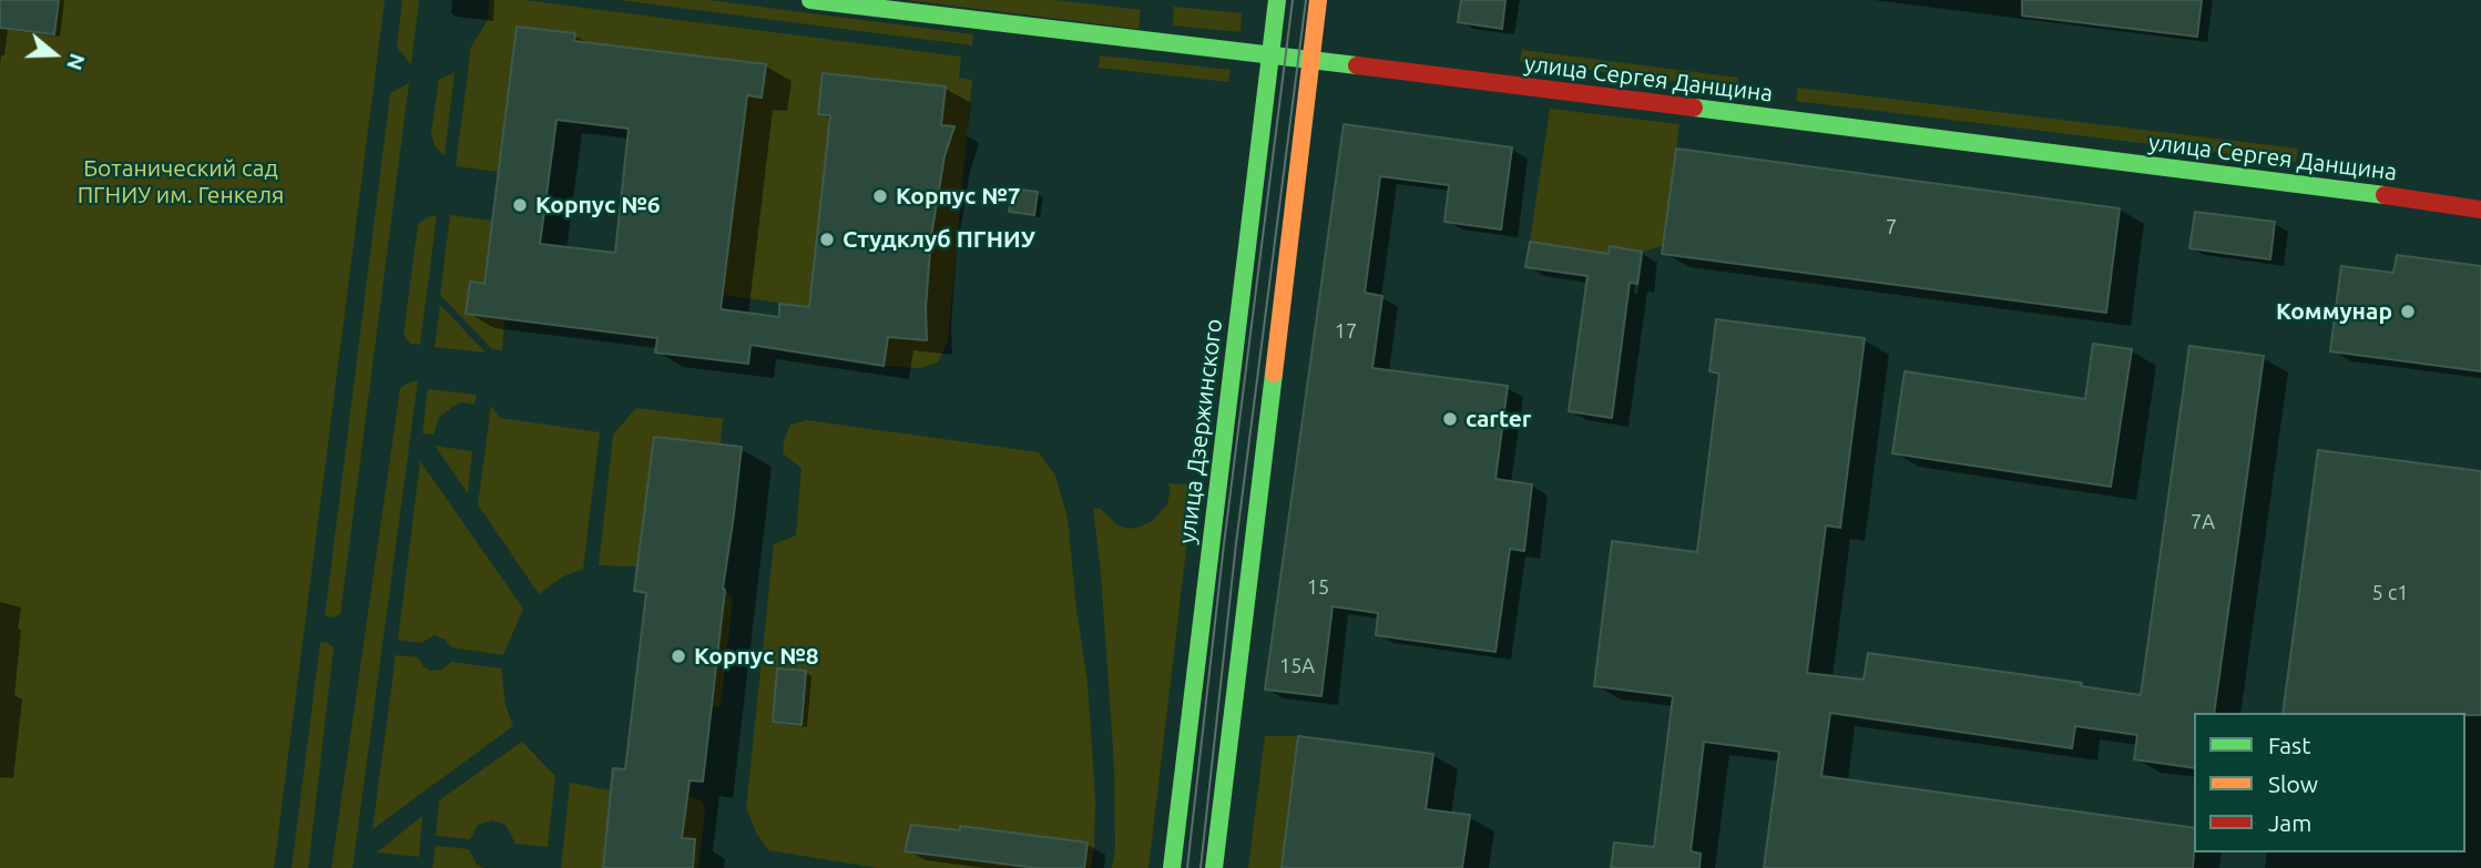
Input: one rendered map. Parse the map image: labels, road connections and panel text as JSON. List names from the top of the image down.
{
  "streets": {
    "main road": ["улица Сергея Данщина", "улица Дзержинского"]
  },
  "crossings": [
    ["улица Сергея Данщина", "улица Дзержинского"]
  ],
  "parks": ["Ботанический сад ПГНИУ им. Генкеля"],
  "places": [
    "Корпус №7",
    "Корпус №6",
    "Студклуб ПГНИУ",
    "Коммунар",
    "carter",
    "Корпус №8"
  ],
  "house_numbers": [
    "7",
    "17",
    "7А",
    "15",
    "5 с1",
    "15А"
  ],
  "legend": ["Fast", "Slow", "Jam"],
  "north": "right"
}
